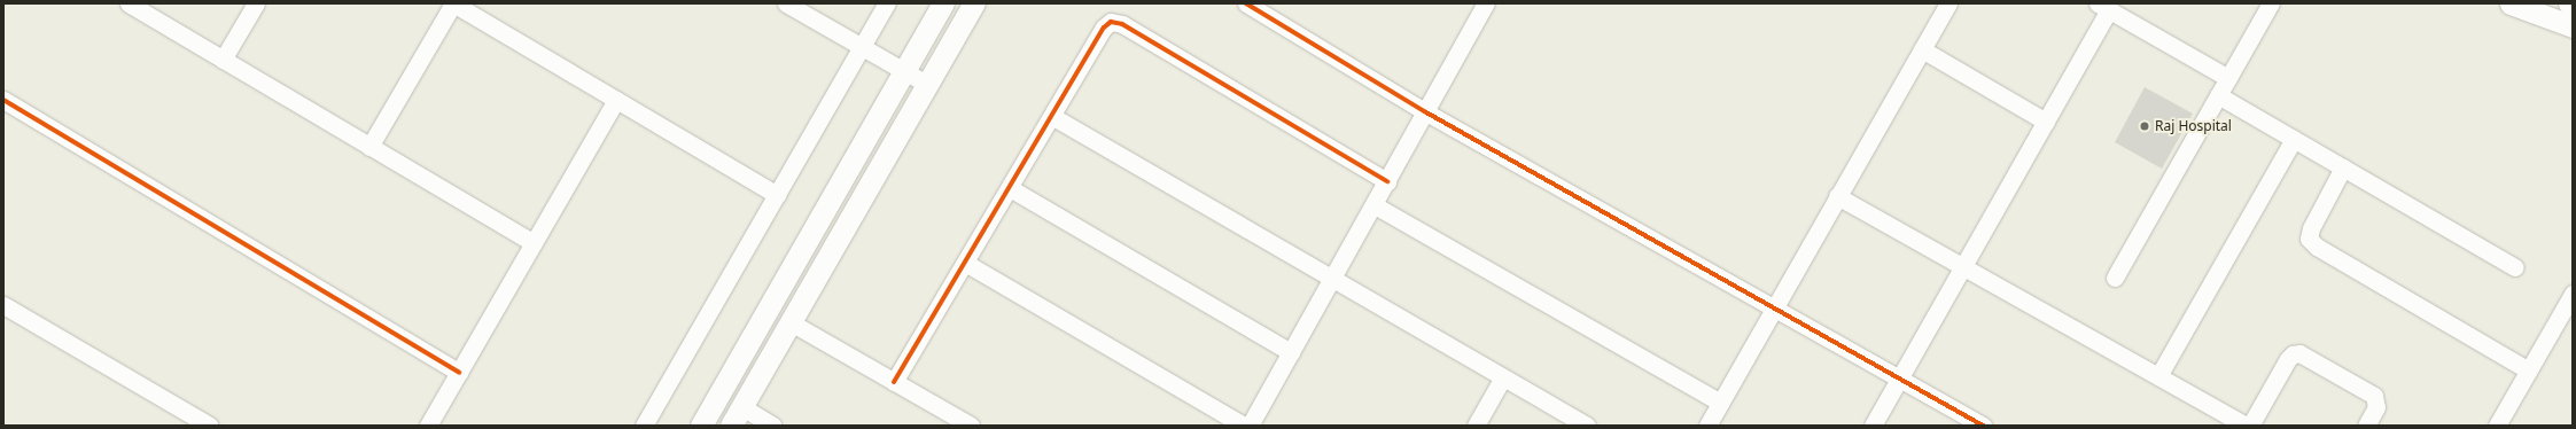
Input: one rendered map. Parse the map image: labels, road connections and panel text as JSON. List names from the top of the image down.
{
  "places": ["Raj Hospital"]
}
